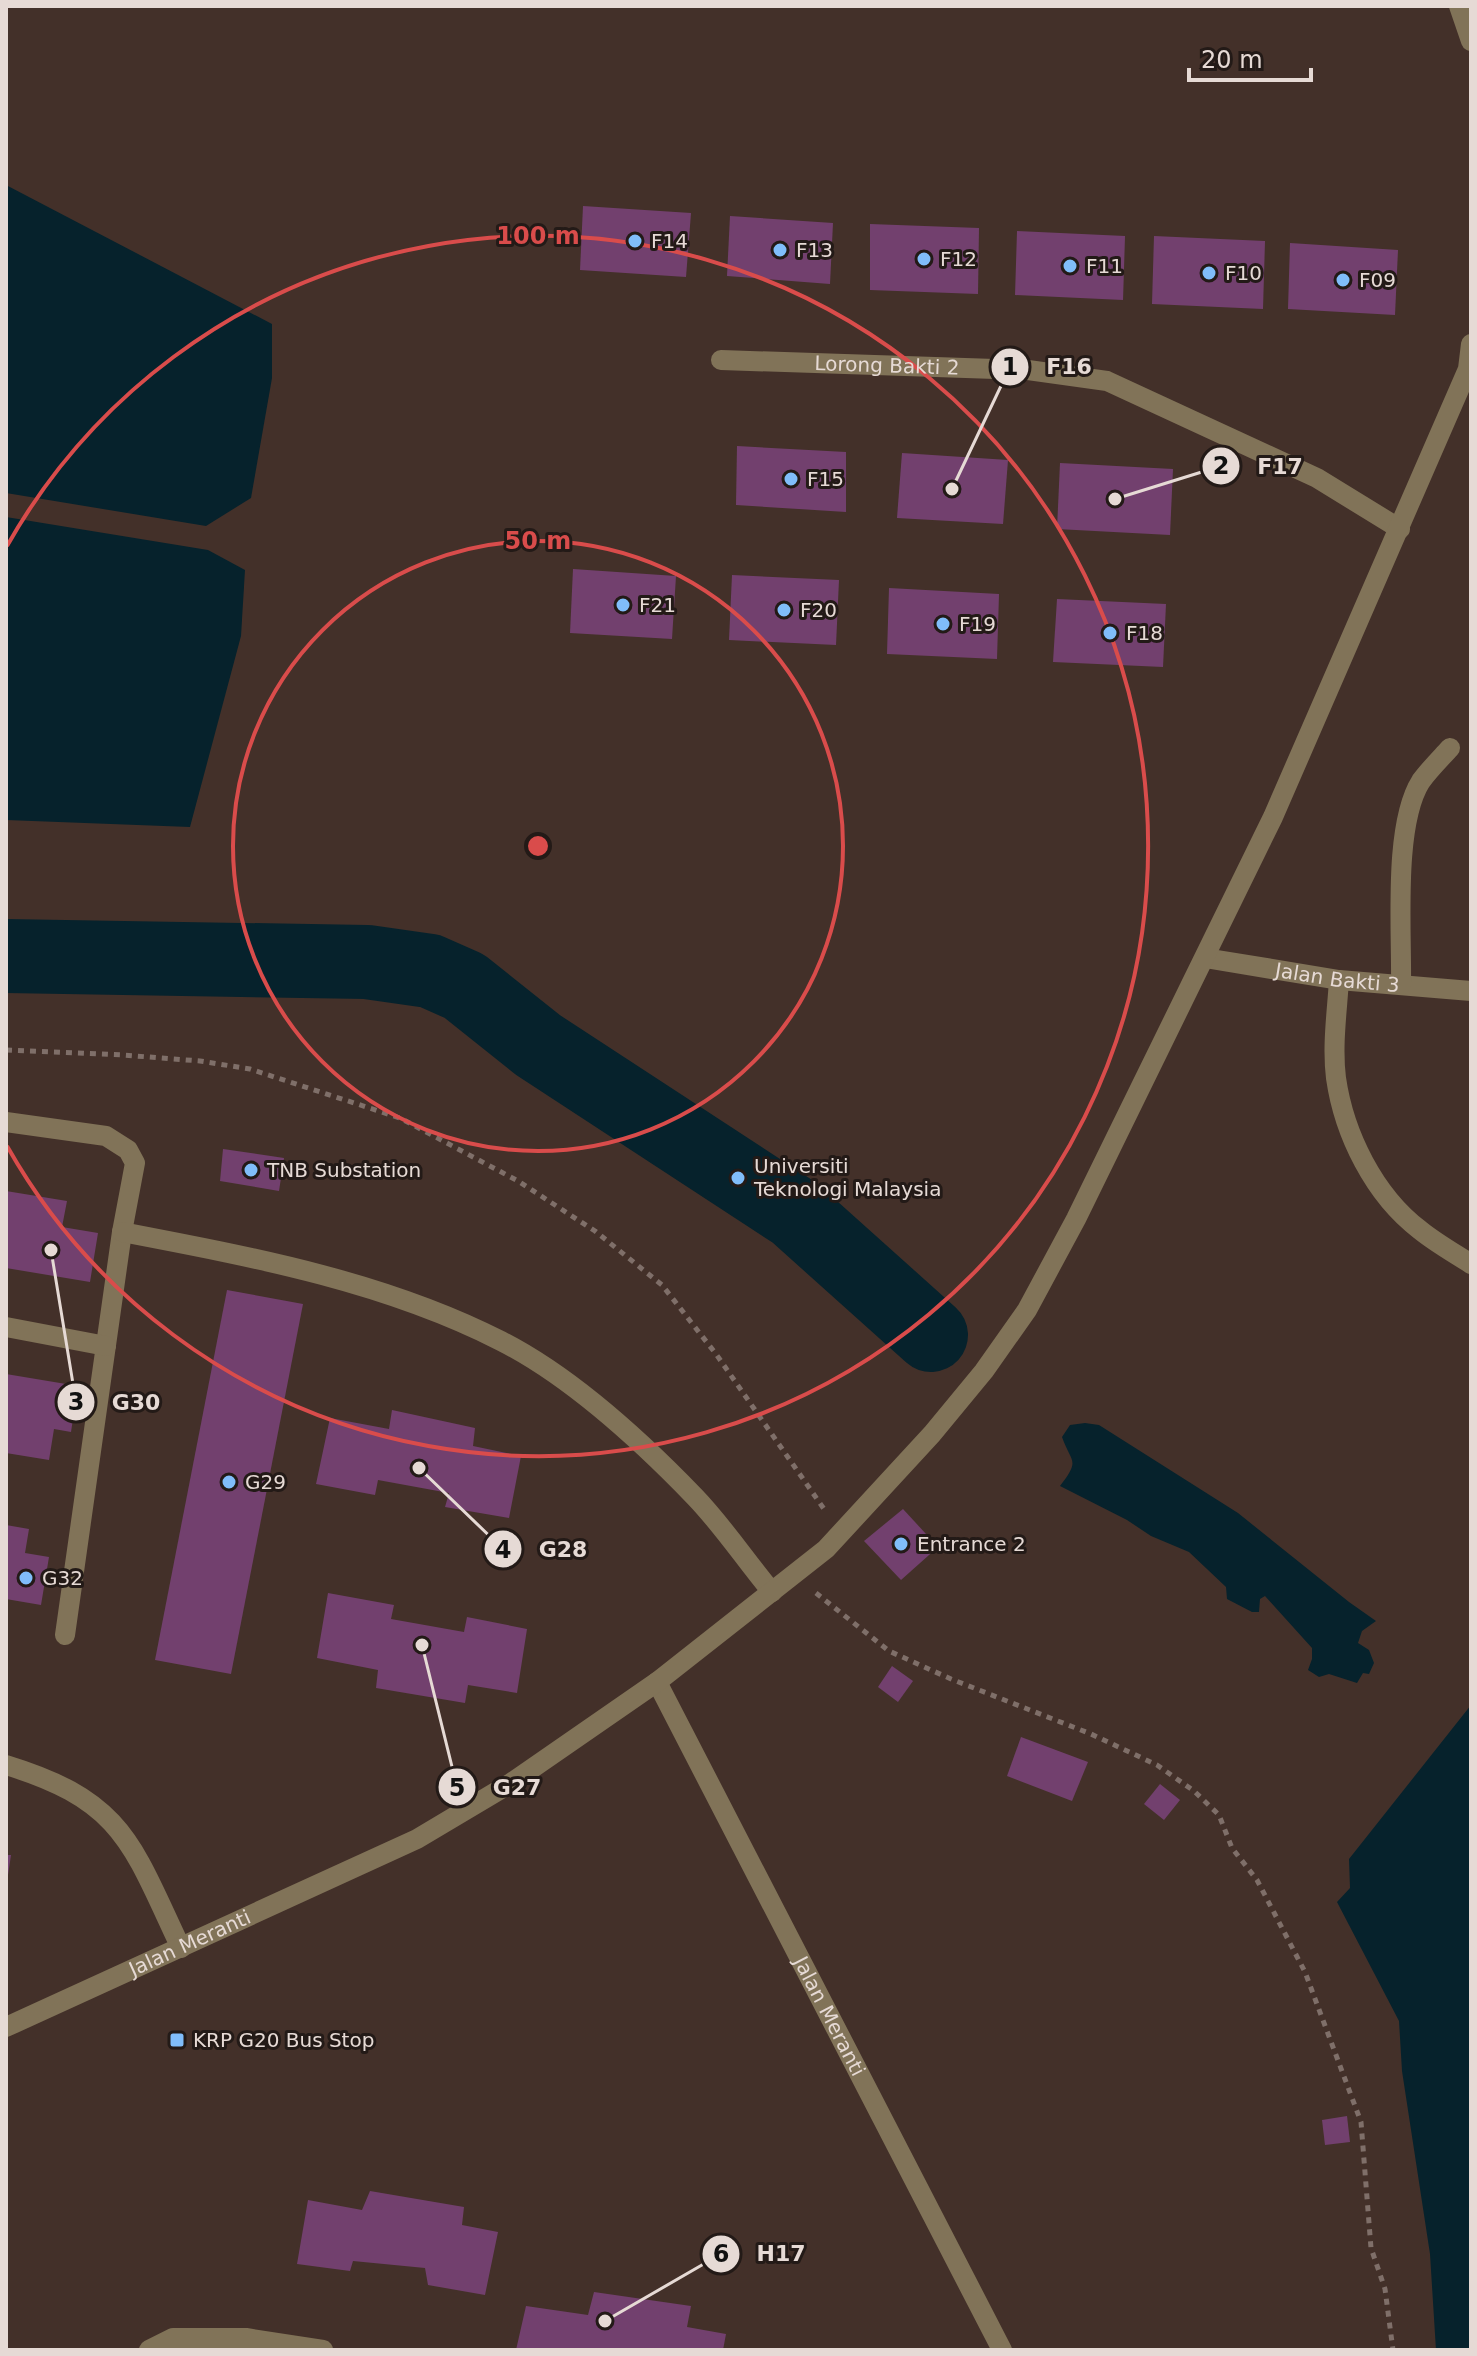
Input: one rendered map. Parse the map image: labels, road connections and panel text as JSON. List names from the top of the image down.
{
  "streets": {
    "street": ["Lorong Bakti 2", "Jalan Bakti 3", "Jalan Meranti"]
  },
  "crossings": [
    ["Lorong Bakti 2", "Jalan Meranti"],
    ["Jalan Bakti 3", "Jalan Meranti"]
  ],
  "places": {
    "other": [
      "F14",
      "F13",
      "F12",
      "F11",
      "F10",
      "F09",
      "F15",
      "F16",
      "F17",
      "F21",
      "F20",
      "F19",
      "F18",
      "TNB Substation",
      "Universiti Teknologi Malaysia",
      "G30",
      "G28",
      "G29",
      "Entrance 2",
      "G32",
      "G27",
      "H17"
    ],
    "transit": ["KRP G20 Bus Stop"]
  },
  "scale_bar": "20 m",
  "rings": ["100 m", "50 m"]
}
